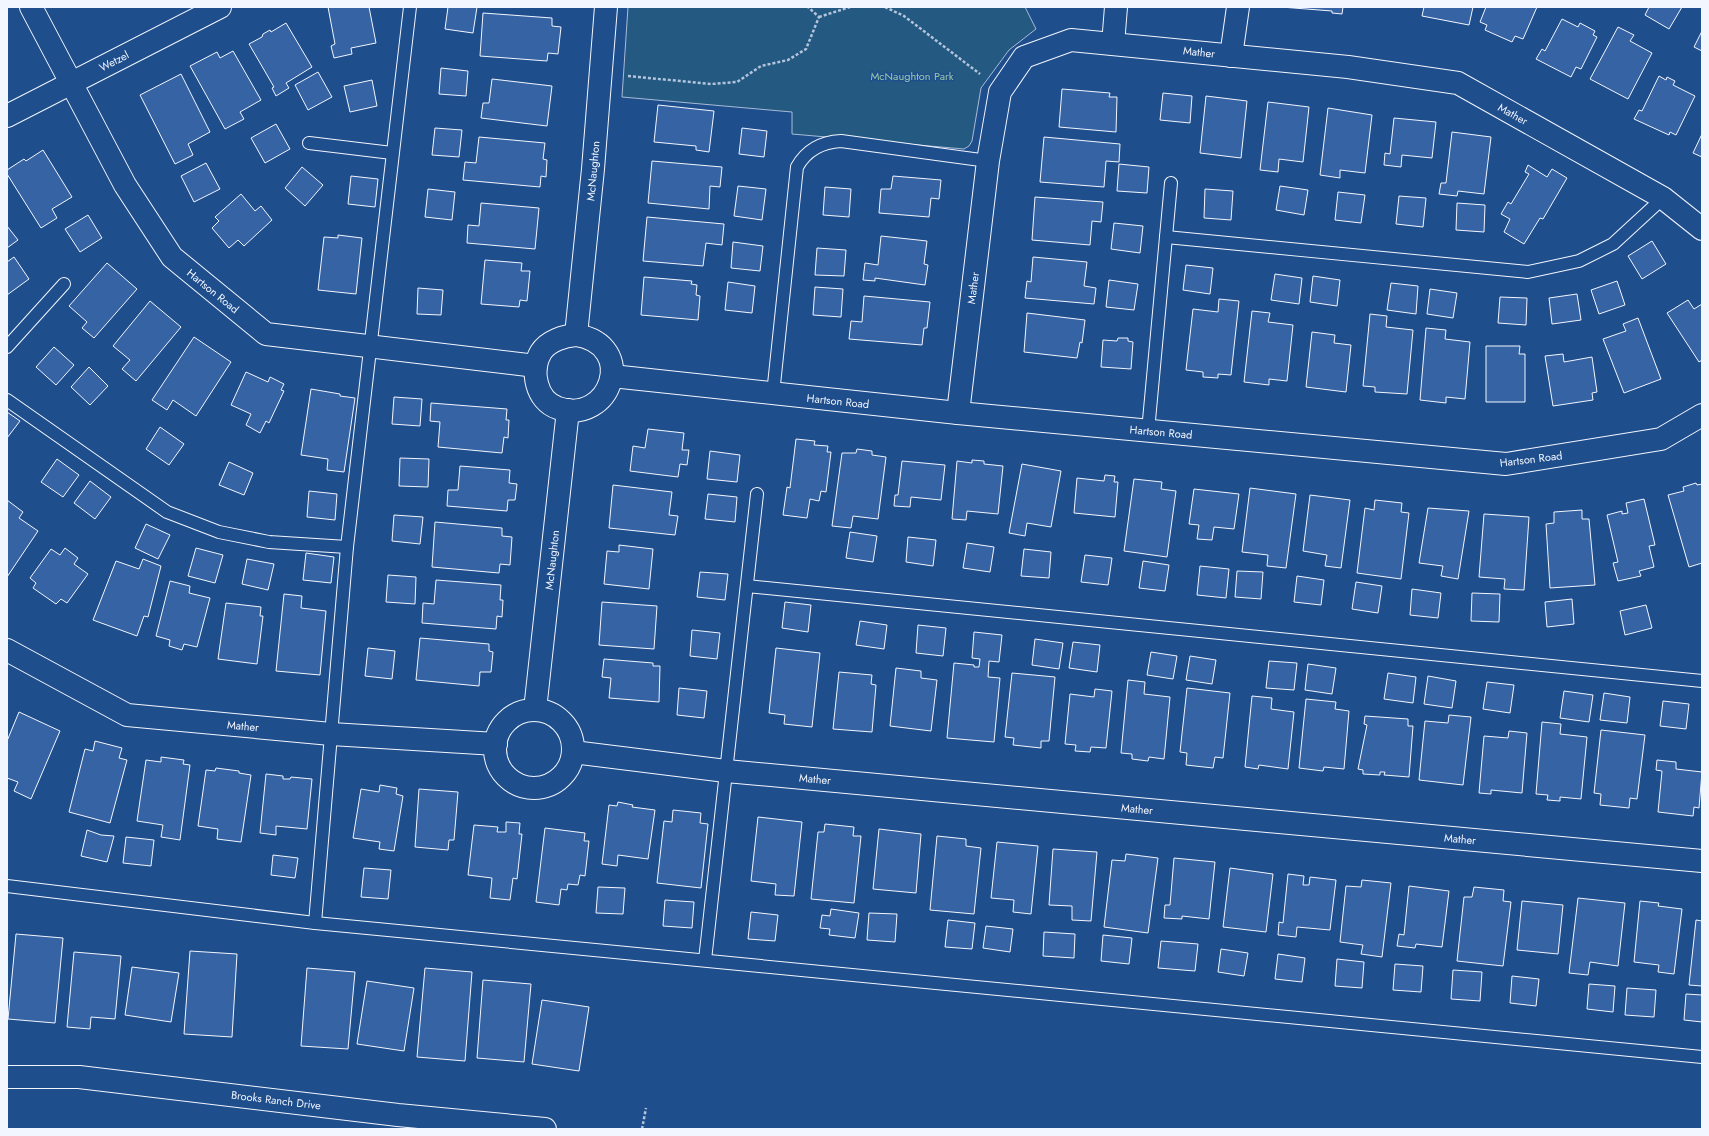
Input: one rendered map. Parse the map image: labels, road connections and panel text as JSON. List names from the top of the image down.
{
  "streets": {
    "street": [
      "Mather",
      "Wetzel",
      "McNaughton",
      "Hartson Road",
      "Brooks Ranch Drive"
    ]
  },
  "crossings": [
    ["Mather", "McNaughton"],
    ["Mather", "Hartson Road"],
    ["Wetzel", "Hartson Road"],
    ["McNaughton", "Hartson Road"]
  ],
  "parks": ["McNaughton Park"]
}
